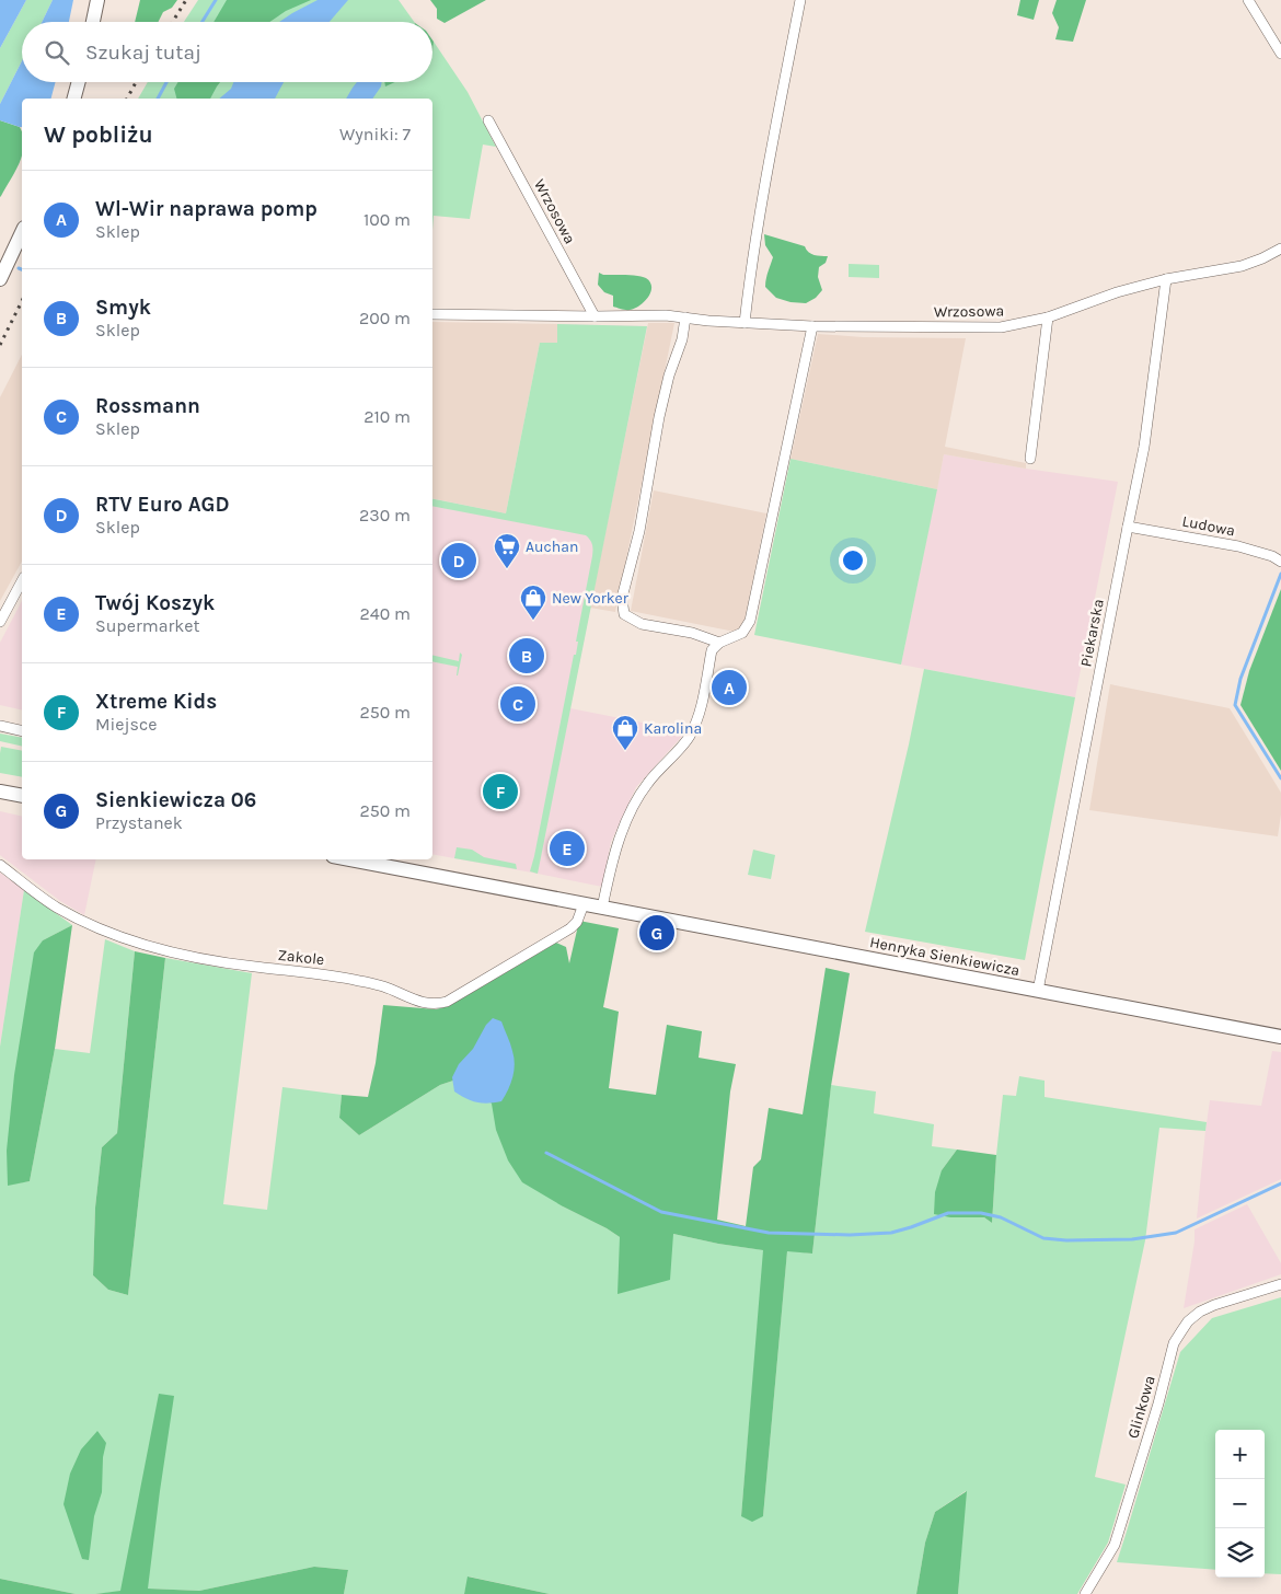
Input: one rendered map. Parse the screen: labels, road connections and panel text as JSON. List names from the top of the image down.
{
  "streets": {
    "main road": ["Henryka Sienkiewicza"],
    "street": [
      "Wrzosowa",
      "Ludowa",
      "Piekarska",
      "Zakole",
      "Glinkowa"
    ]
  },
  "crossings": [
    ["Wrzosowa", "Piekarska"],
    ["Ludowa", "Piekarska"],
    ["Piekarska", "Henryka Sienkiewicza"],
    ["Henryka Sienkiewicza", "Zakole"]
  ],
  "places": {
    "supermarket": ["Auchan"],
    "shop": ["New Yorker", "Karolina"]
  },
  "page": {
    "search": "Szukaj tutaj",
    "heading": ["W pobliżu", "Wyniki: 7"],
    "list": [
      {
        "mark": "A",
        "name": "Wl-Wir naprawa pomp",
        "note": "Sklep",
        "value": "100 m"
      },
      {
        "mark": "B",
        "name": "Smyk",
        "note": "Sklep",
        "value": "200 m"
      },
      {
        "mark": "C",
        "name": "Rossmann",
        "note": "Sklep",
        "value": "210 m"
      },
      {
        "mark": "D",
        "name": "RTV Euro AGD",
        "note": "Sklep",
        "value": "230 m"
      },
      {
        "mark": "E",
        "name": "Twój Koszyk",
        "note": "Supermarket",
        "value": "240 m"
      },
      {
        "mark": "F",
        "name": "Xtreme Kids",
        "note": "Miejsce",
        "value": "250 m"
      },
      {
        "mark": "G",
        "name": "Sienkiewicza 06",
        "note": "Przystanek",
        "value": "250 m"
      }
    ],
    "pins": [
      "D",
      "B",
      "A",
      "C",
      "F",
      "E",
      "G"
    ],
    "map_buttons": ["+", "−"]
  }
}
